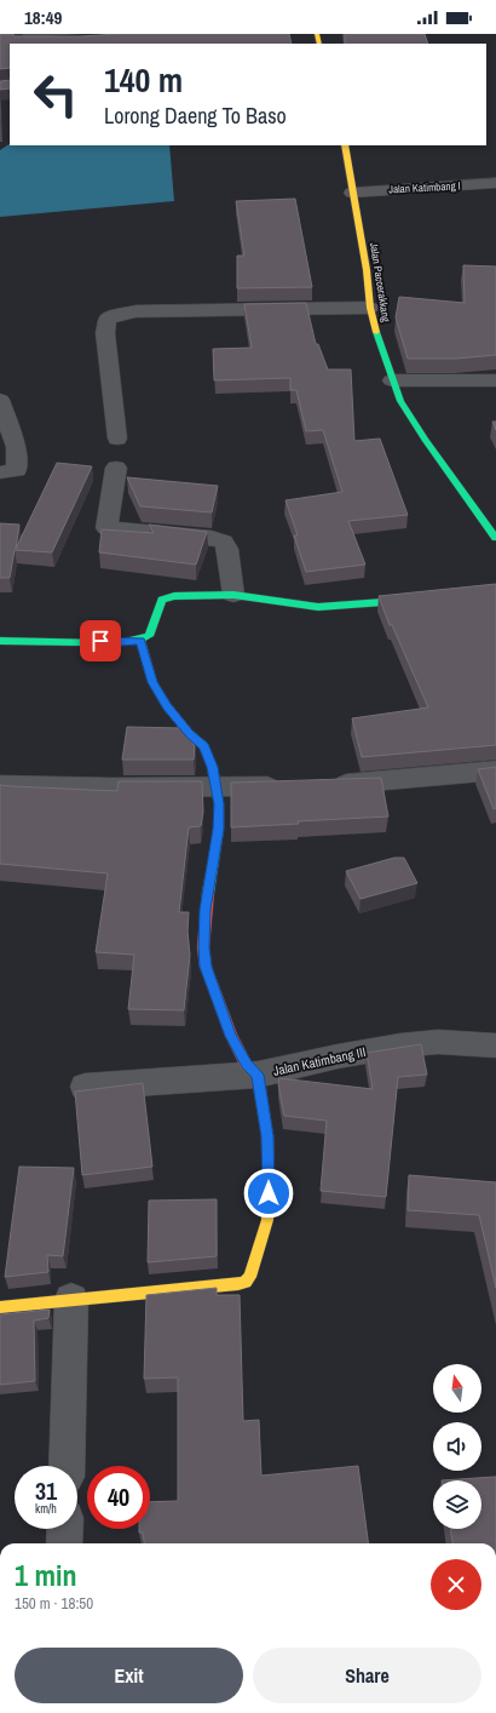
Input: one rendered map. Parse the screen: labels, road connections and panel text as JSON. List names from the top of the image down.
{
  "streets": {
    "street": ["Jalan Katimbang I", "Jalan Paccerakkang", "Jalan Katimbang III"]
  },
  "crossings": [
    ["Jalan Katimbang I", "Jalan Paccerakkang"]
  ],
  "north": "top",
  "page": {
    "status": "18:49",
    "turn": ["140 m", "Lorong Daeng To Baso"],
    "speed": "31 km/h",
    "limit": "40",
    "heading": ["1 min", "150 m · 18:50"],
    "buttons": ["Exit", "Share"]
  }
}
